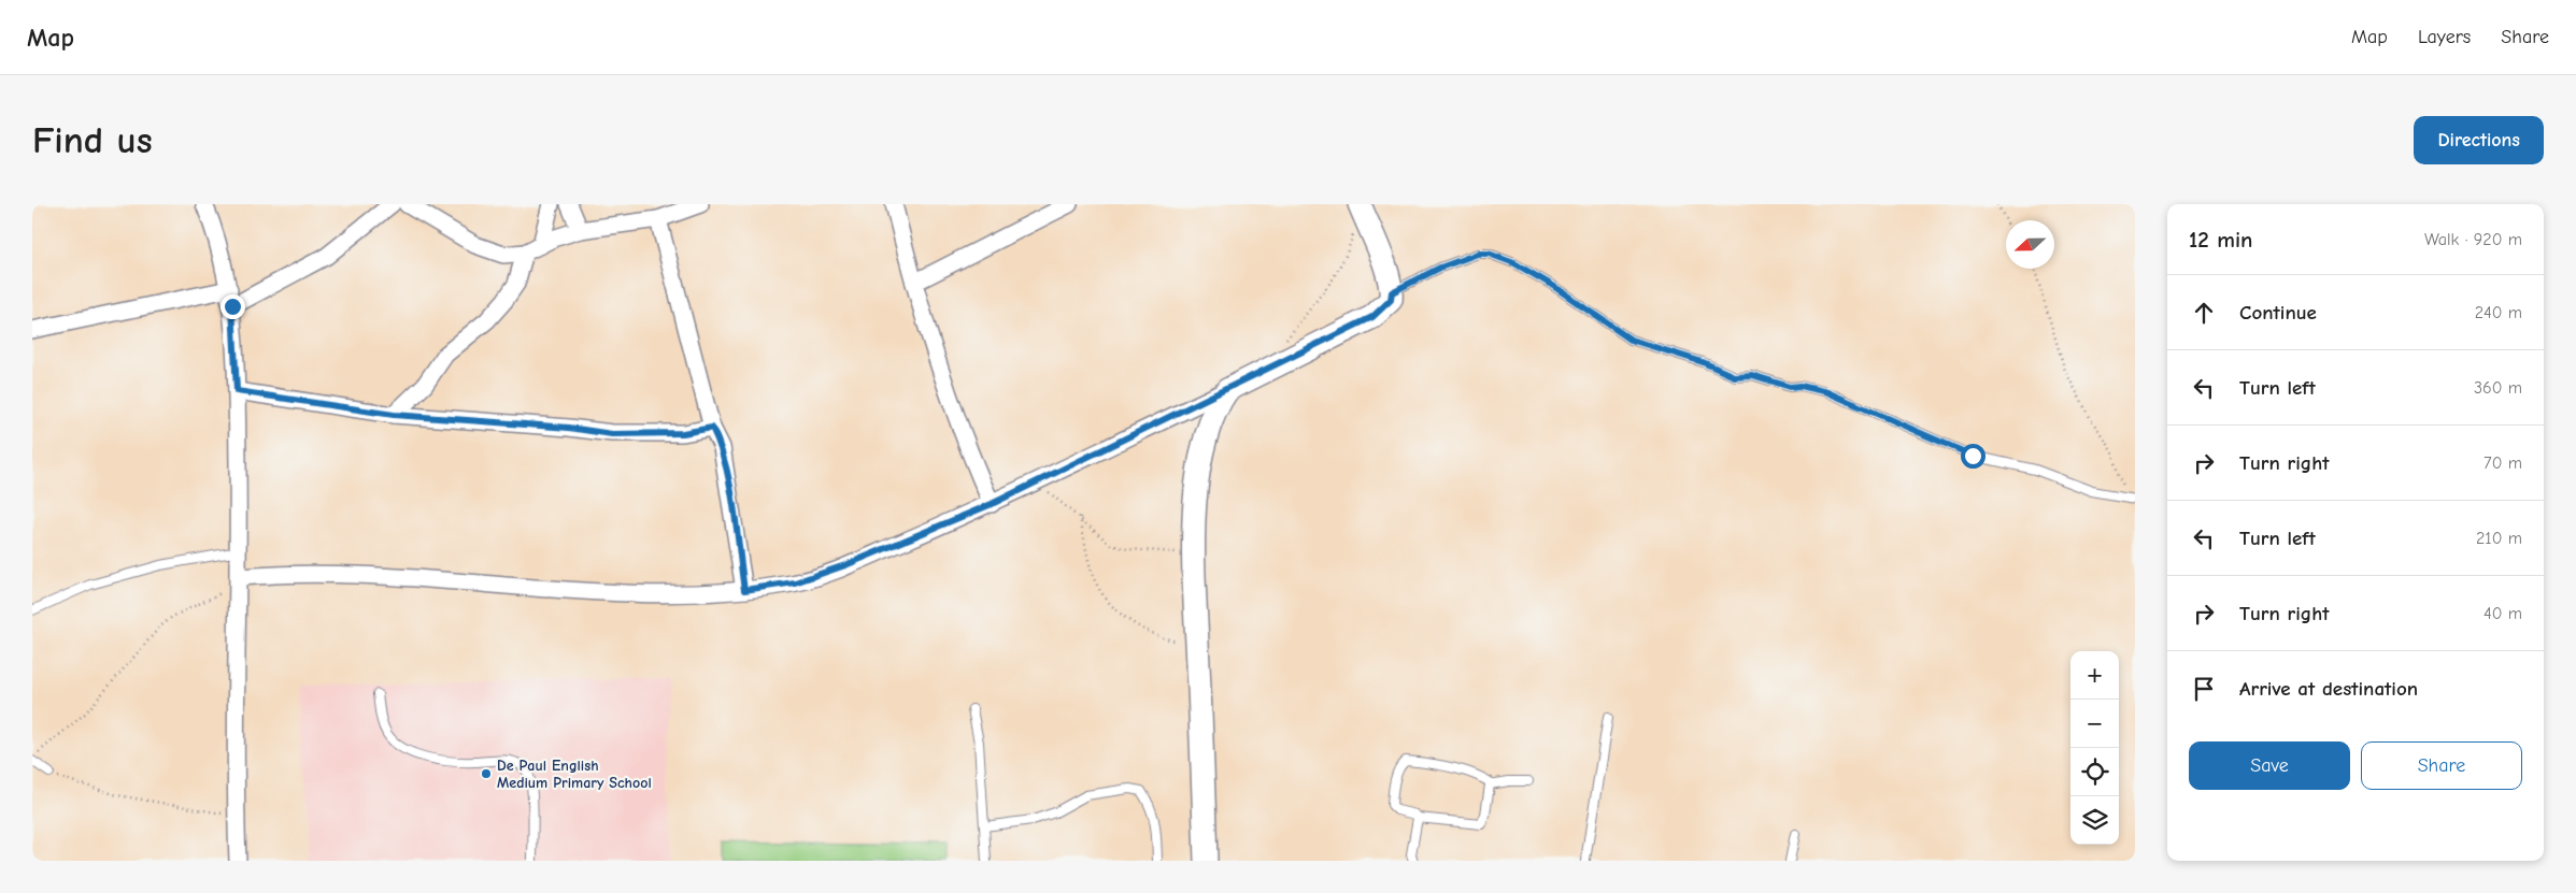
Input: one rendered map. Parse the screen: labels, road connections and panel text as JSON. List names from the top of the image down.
{
  "places": ["De Paul English Medium Primary School"],
  "north": "left",
  "page": {
    "header": "Map",
    "nav": ["Map", "Layers", "Share"],
    "buttons": [
      "Directions",
      ["Save", "Share"]
    ],
    "title": "Find us",
    "heading": ["12 min", "Walk · 920 m"],
    "list": [
      ["Continue", "240 m"],
      ["Turn left", "360 m"],
      ["Turn right", "70 m"],
      ["Turn left", "210 m"],
      ["Turn right", "40 m"],
      "Arrive at destination"
    ],
    "map_buttons": ["+", "−"]
  }
}
